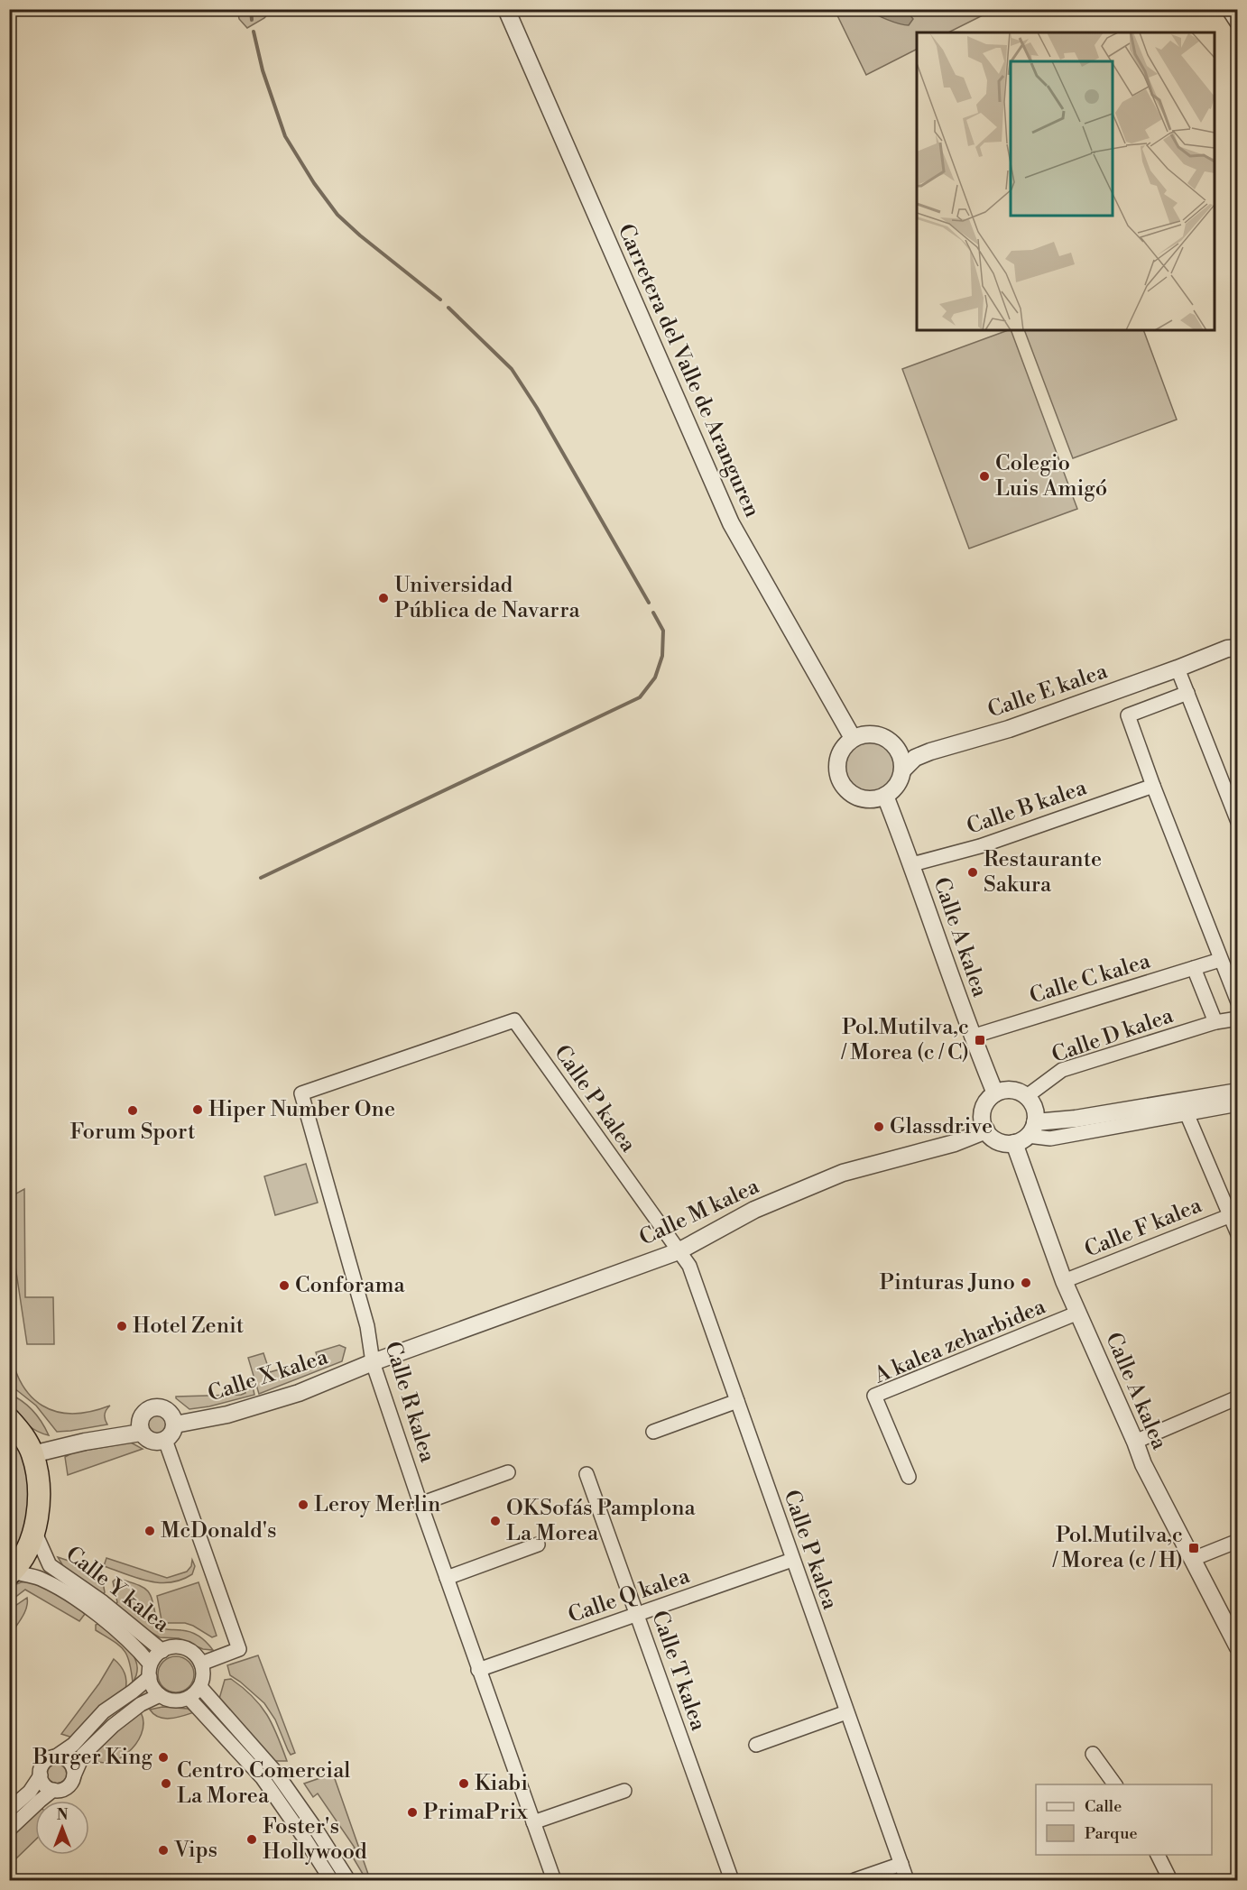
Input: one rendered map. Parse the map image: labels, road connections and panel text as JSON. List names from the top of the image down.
{
  "streets": {
    "street": [
      "Carretera del Valle de Aranguren",
      "Calle E kalea",
      "Calle B kalea",
      "Calle A kalea",
      "Calle C kalea",
      "Calle D kalea",
      "Calle P kalea",
      "Calle M kalea",
      "Calle F kalea",
      "A kalea zeharbidea",
      "Calle X kalea",
      "Calle R kalea",
      "Calle Y kalea",
      "Calle Q kalea",
      "Calle T kalea"
    ]
  },
  "crossings": [
    ["Carretera del Valle de Aranguren", "Calle A kalea"],
    ["Calle B kalea", "Calle A kalea"],
    ["Calle A kalea", "Calle C kalea"],
    ["Calle A kalea", "Calle D kalea"],
    ["Calle A kalea", "Calle M kalea"],
    ["Calle A kalea", "Calle F kalea"],
    ["Calle A kalea", "A kalea zeharbidea"],
    ["Calle D kalea", "Calle M kalea"],
    ["Calle P kalea", "Calle M kalea"],
    ["Calle P kalea", "Calle R kalea"],
    ["Calle P kalea", "Calle Q kalea"],
    ["Calle M kalea", "Calle X kalea"],
    ["Calle M kalea", "Calle R kalea"],
    ["Calle X kalea", "Calle R kalea"],
    ["Calle R kalea", "Calle Q kalea"],
    ["Calle Q kalea", "Calle T kalea"]
  ],
  "places": {
    "other": [
      "Colegio Luis Amigó",
      "Universidad Pública de Navarra",
      "Restaurante Sakura",
      "Hiper Number One",
      "Forum Sport",
      "Glassdrive",
      "Pinturas Juno",
      "Conforama",
      "Hotel Zenit",
      "Leroy Merlin",
      "OKSofás Pamplona La Morea",
      "McDonald's",
      "Burger King",
      "Centro Comercial La Morea",
      "Kiabi",
      "PrimaPrix",
      "Foster's Hollywood",
      "Vips"
    ],
    "transit": ["Pol.Mutilva,c / Morea (c / C)", "Pol.Mutilva,c / Morea (c / H)"]
  },
  "legend": ["Calle", "Parque"],
  "north": "top"
}
